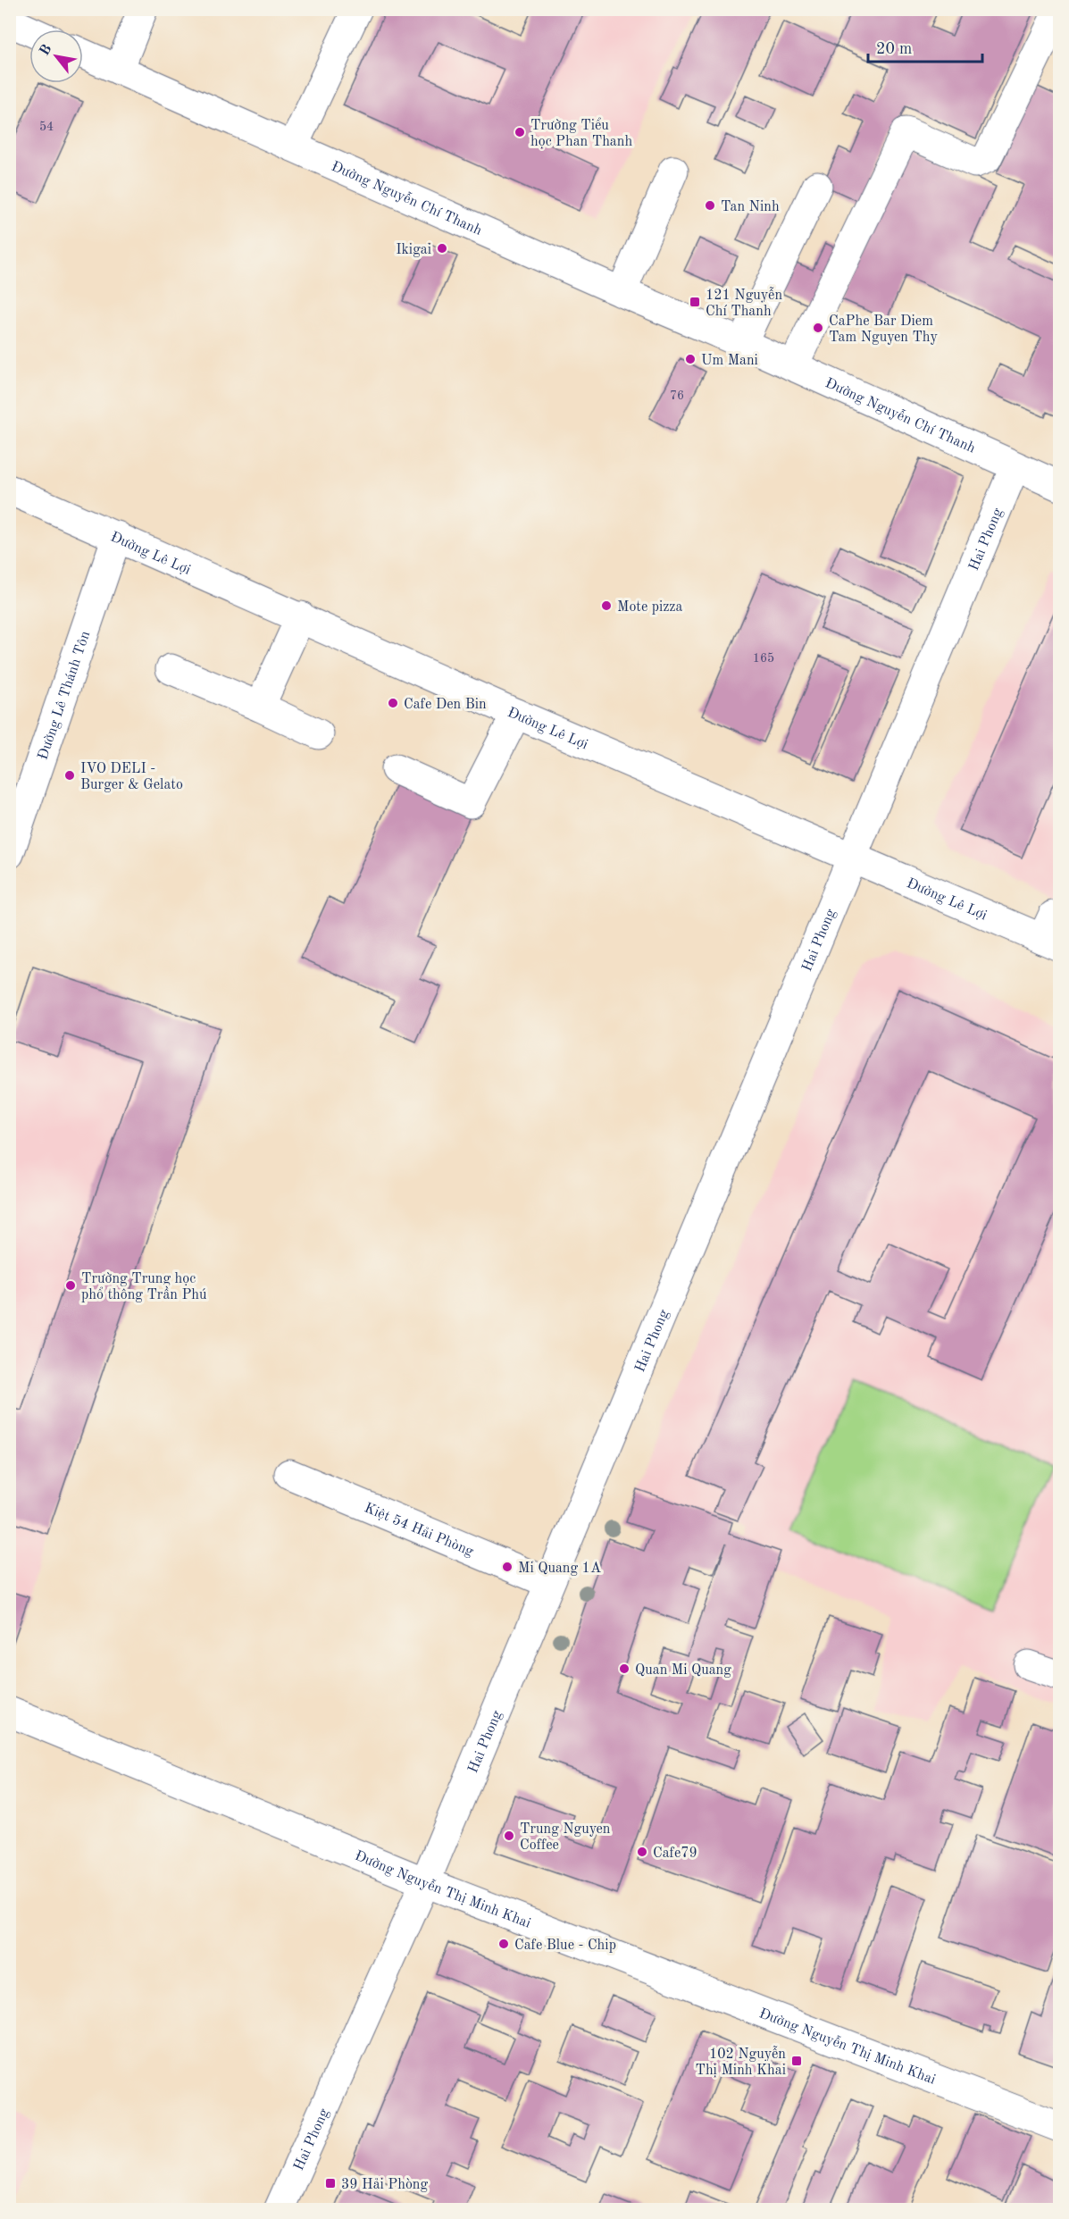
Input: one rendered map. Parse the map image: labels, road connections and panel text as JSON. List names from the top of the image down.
{
  "streets": {
    "street": [
      "Đường Nguyễn Chí Thanh",
      "Hai Phong",
      "Đường Lê Lợi",
      "Đường Lê Thánh Tôn",
      "Kiệt 54 Hải Phòng",
      "Đường Nguyễn Thị Minh Khai"
    ]
  },
  "crossings": [
    ["Đường Nguyễn Chí Thanh", "Hai Phong"],
    ["Hai Phong", "Đường Lê Lợi"],
    ["Hai Phong", "Kiệt 54 Hải Phòng"],
    ["Hai Phong", "Đường Nguyễn Thị Minh Khai"],
    ["Đường Lê Lợi", "Đường Lê Thánh Tôn"]
  ],
  "places": {
    "other": [
      "Trường Tiểu học Phan Thanh",
      "Tan Ninh",
      "Ikigai",
      "CaPhe Bar Diem Tam Nguyen Thy",
      "Um Mani",
      "Mote pizza",
      "Cafe Den Bin",
      "IVO DELI - Burger & Gelato",
      "Trường Trung học phổ thông Trần Phú",
      "Mi Quang 1A",
      "Quan Mi Quang",
      "Trung Nguyen Coffee",
      "Cafe79",
      "Cafe Blue - Chip"
    ],
    "transit": ["121 Nguyễn Chí Thanh", "102 Nguyễn Thị Minh Khai", "39 Hải Phòng"]
  },
  "house_numbers": ["54", "76", "165"],
  "scale_bar": "20 m",
  "north": "top left"
}
